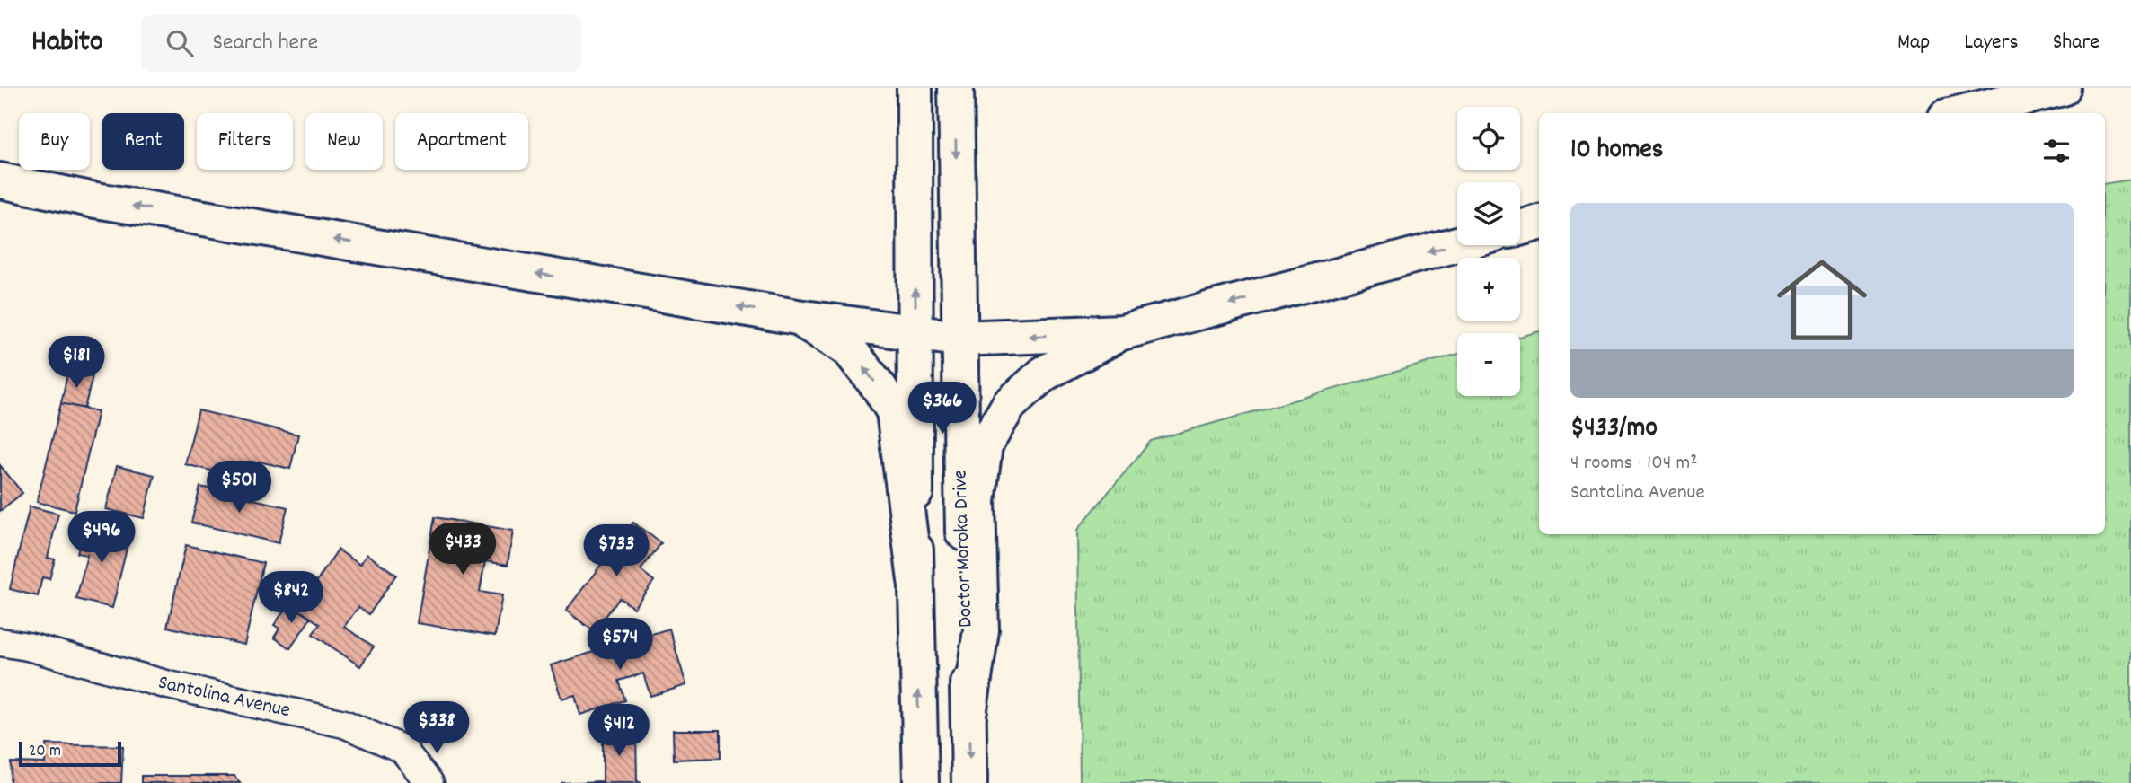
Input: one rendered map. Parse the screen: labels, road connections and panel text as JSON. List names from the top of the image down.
{
  "streets": {
    "main road": ["Doctor Moroka Drive"],
    "street": ["Santolina Avenue"]
  },
  "scale_bar": "20 m",
  "page": {
    "header": "Habito",
    "search": "Search here",
    "nav": ["Map", "Layers", "Share"],
    "map_buttons": ["+", "−"],
    "chip": [
      "Buy",
      "Rent",
      "Filters",
      "New",
      "Apartment"
    ],
    "heading": "10 homes",
    "list": [
      {
        "name": "$433/mo",
        "note": "4 rooms · 104 m² · Santolina Avenue"
      }
    ],
    "price": [
      "$181",
      "$366",
      "$501",
      "$496",
      "$433",
      "$733",
      "$842",
      "$574",
      "$338",
      "$412"
    ],
    "scale": "20 m"
  }
}
